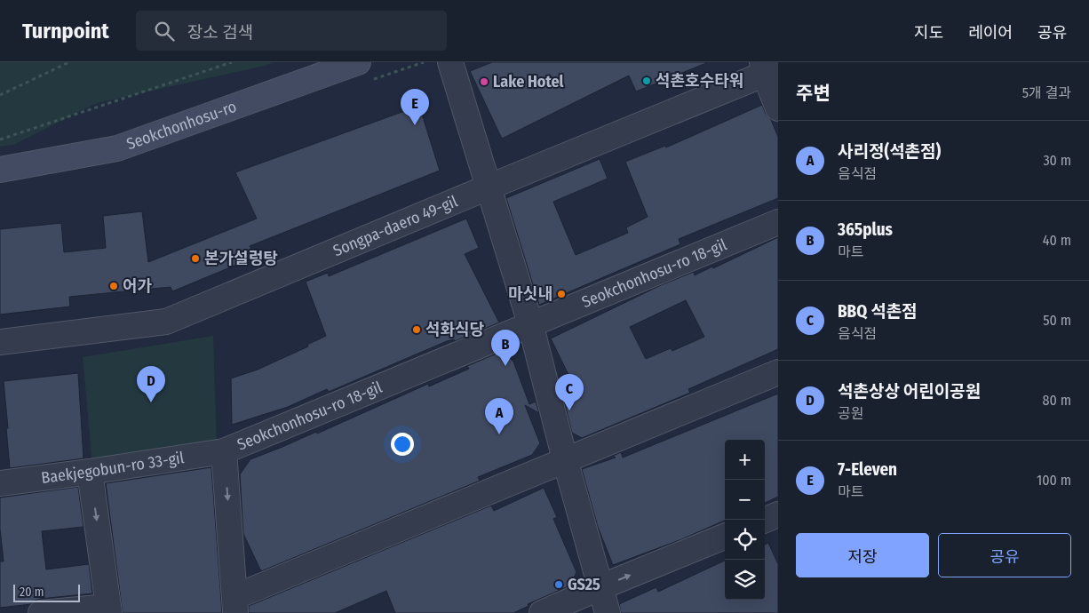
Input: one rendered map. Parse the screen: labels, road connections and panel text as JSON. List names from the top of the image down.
{
  "streets": {
    "street": [
      "Seokchonhosu-ro",
      "Songpa-daero 49-gil",
      "Seokchonhosu-ro 18-gil",
      "Baekjegobun-ro 33-gil"
    ]
  },
  "crossings": [
    ["Seokchonhosu-ro 18-gil", "Baekjegobun-ro 33-gil"]
  ],
  "places": [
    "석촌호수타워",
    "Lake Hotel",
    "본가설렁탕",
    "어가",
    "마싯내",
    "석화식당",
    "GS25"
  ],
  "scale_bar": "20 m",
  "page": {
    "header": "Turnpoint",
    "search": "장소 검색",
    "nav": ["지도", "레이어", "공유"],
    "heading": ["주변", "5개 결과"],
    "pins": [
      "E",
      "B",
      "D",
      "C",
      "A"
    ],
    "list": [
      {
        "mark": "A",
        "name": "사리정(석촌점)",
        "note": "음식점",
        "value": "30 m"
      },
      {
        "mark": "B",
        "name": "365plus",
        "note": "마트",
        "value": "40 m"
      },
      {
        "mark": "C",
        "name": "BBQ 석촌점",
        "note": "음식점",
        "value": "50 m"
      },
      {
        "mark": "D",
        "name": "석촌상상 어린이공원",
        "note": "공원",
        "value": "80 m"
      },
      {
        "mark": "E",
        "name": "7-Eleven",
        "note": "마트",
        "value": "100 m"
      }
    ],
    "map_buttons": ["+", "−"],
    "buttons": ["저장", "공유"],
    "scale": "20 m"
  }
}
